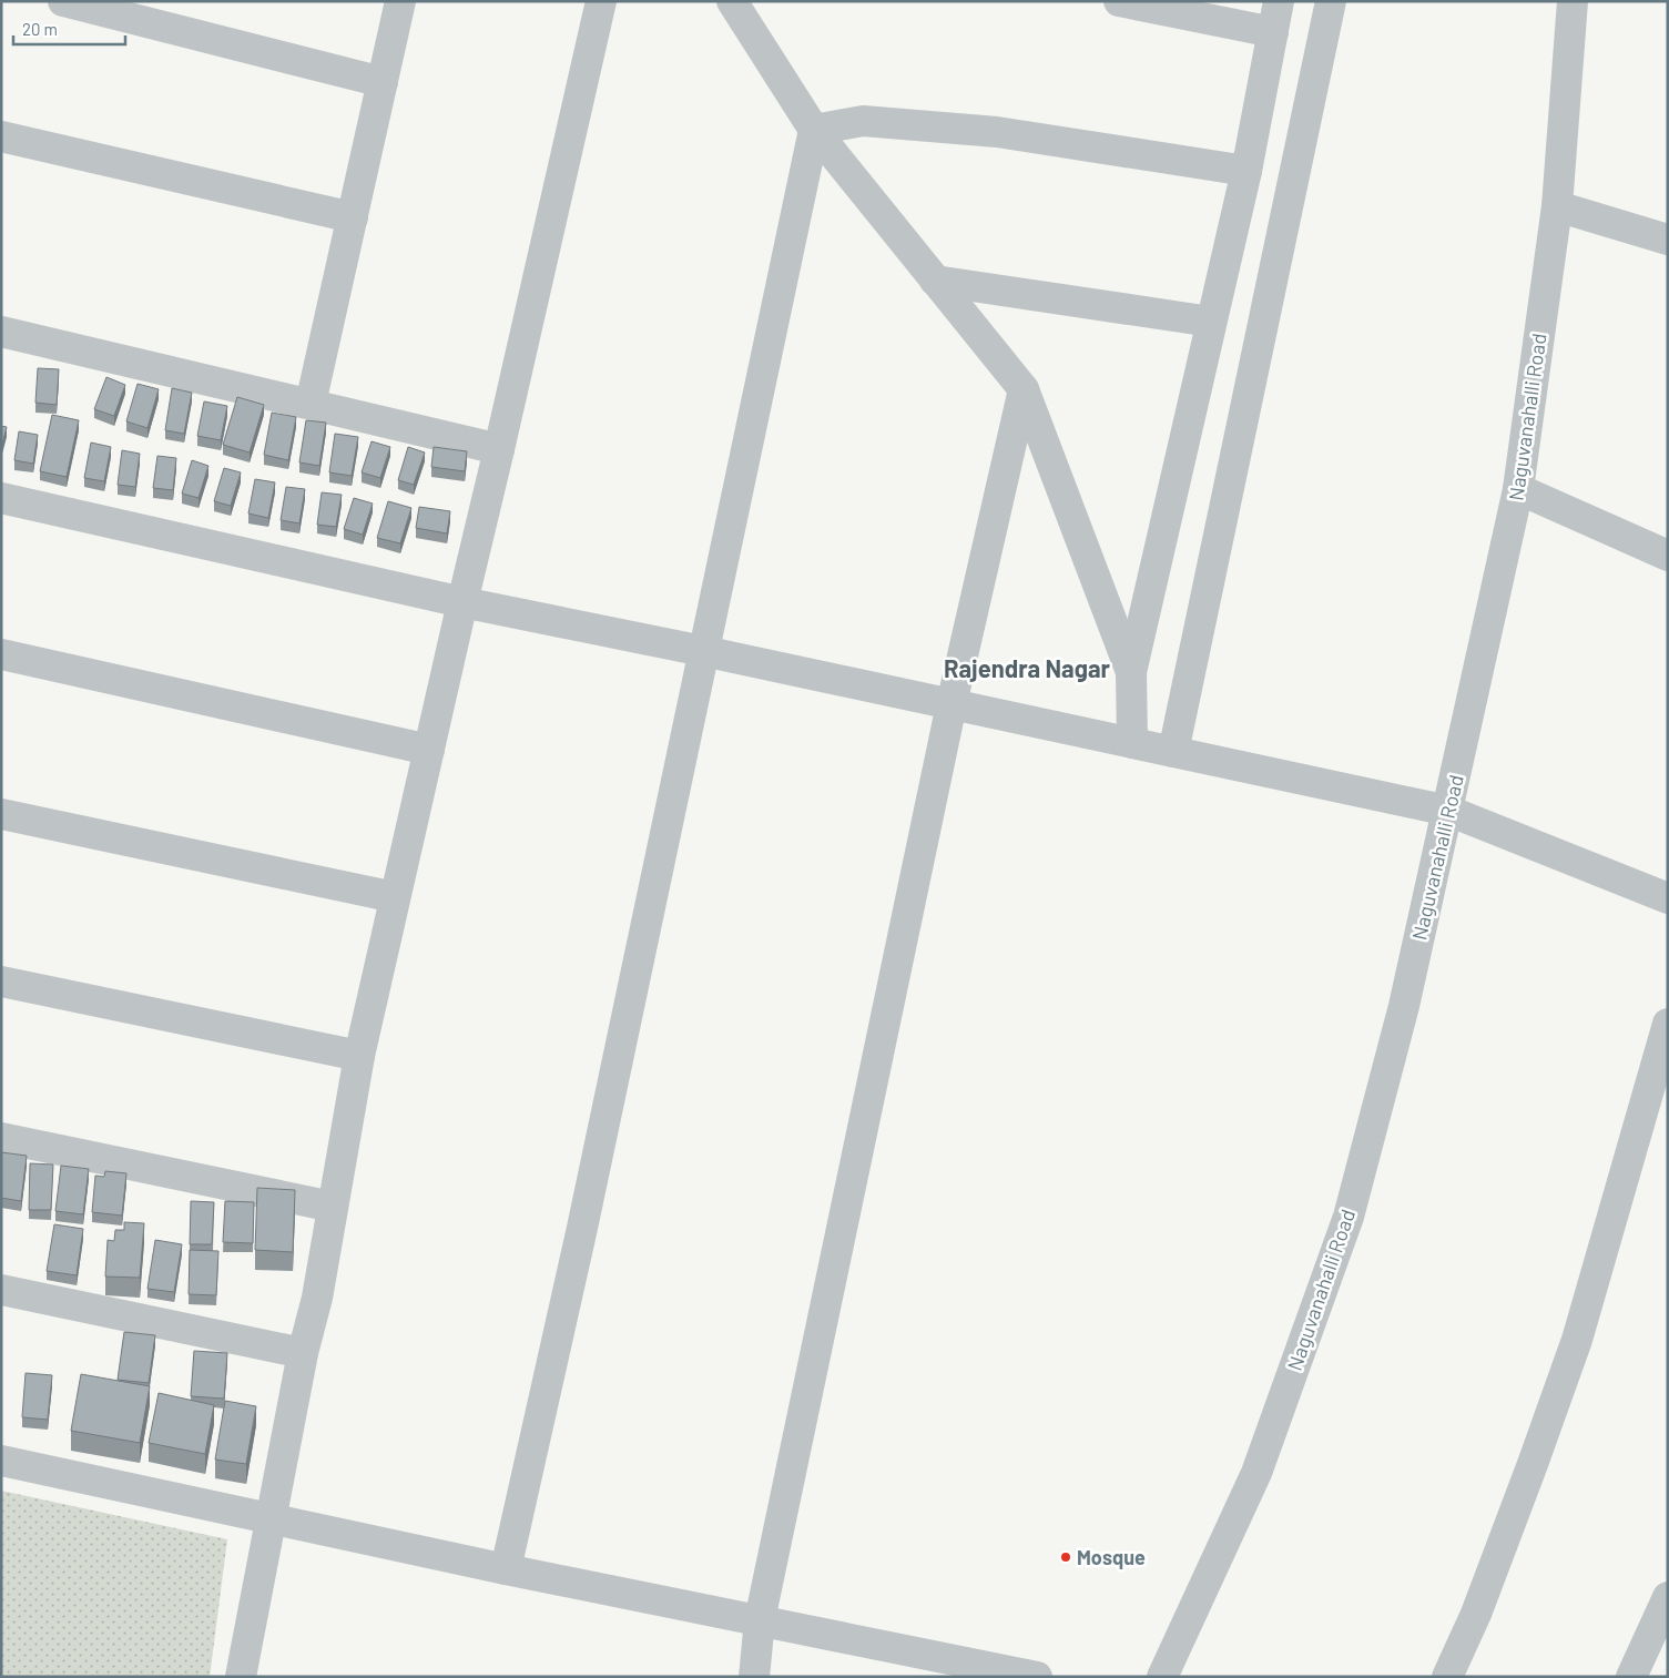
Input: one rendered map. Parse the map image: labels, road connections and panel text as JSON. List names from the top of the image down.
{
  "streets": {
    "street": ["Naguvanahalli Road"]
  },
  "districts": ["Rajendra Nagar"],
  "places": ["Mosque"],
  "scale_bar": "20 m"
}
